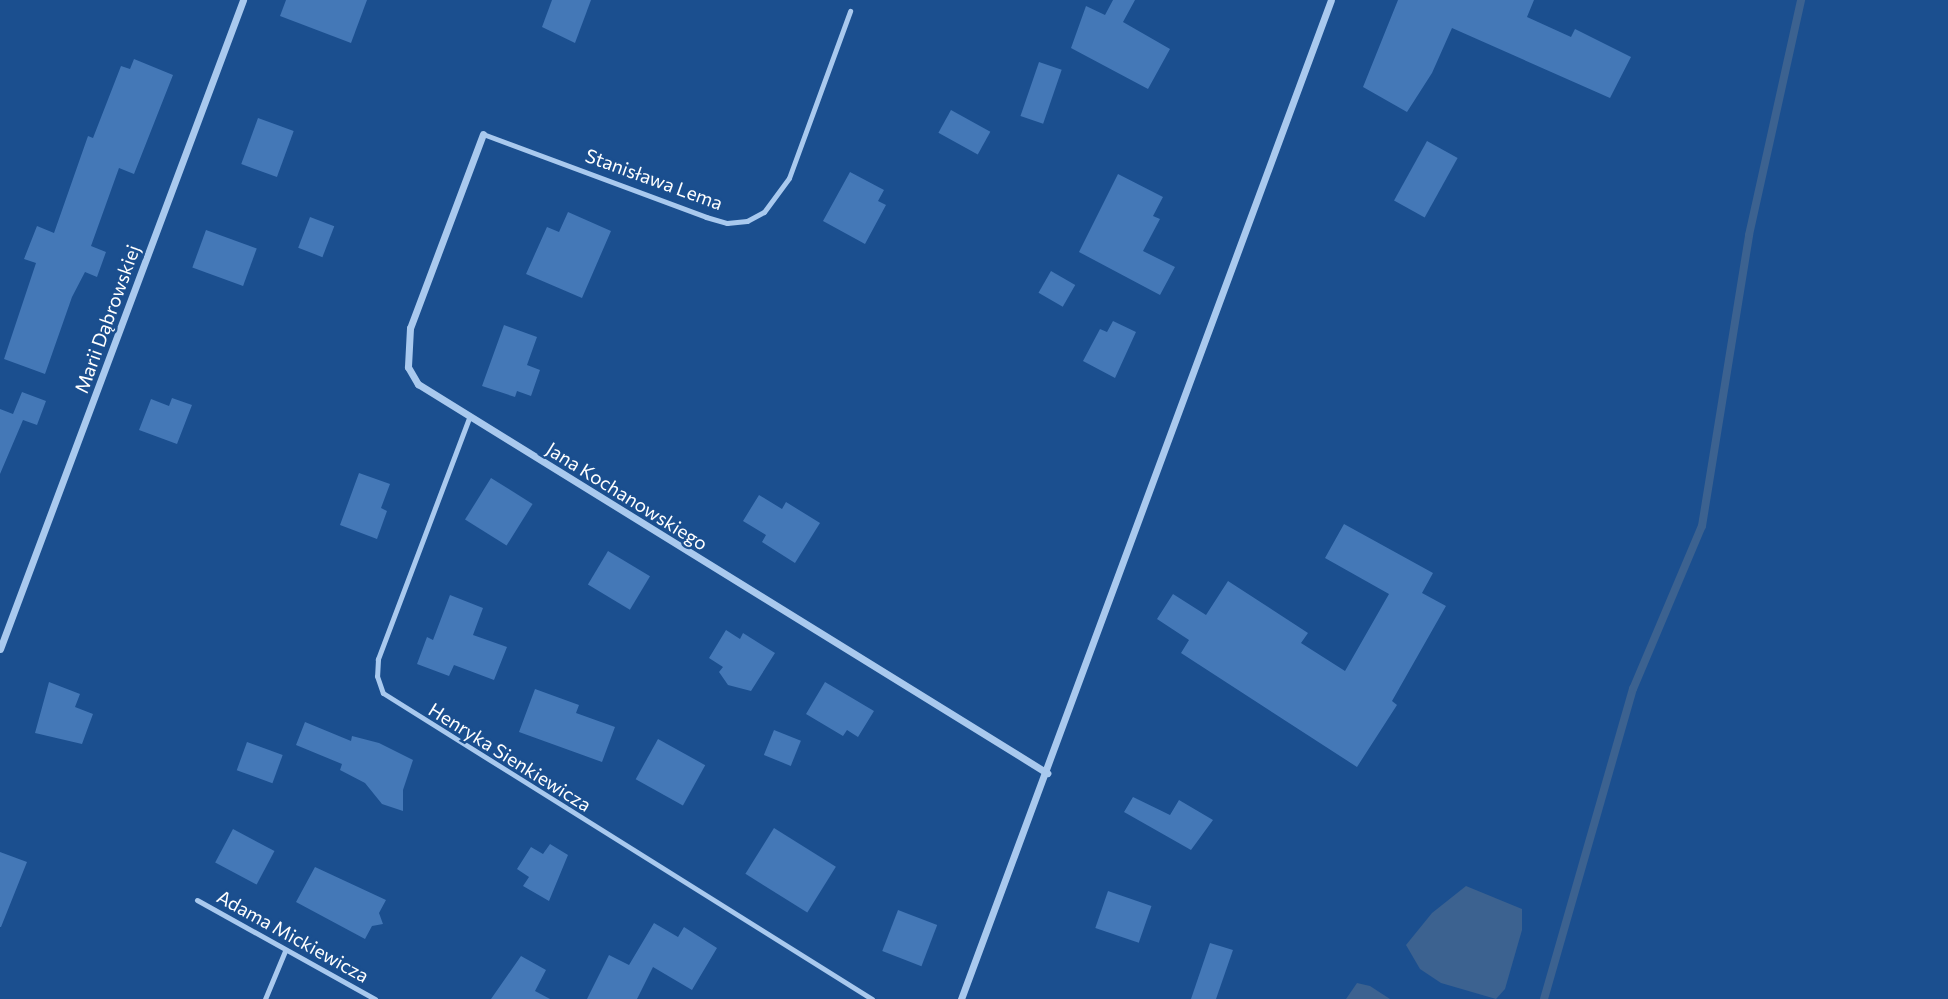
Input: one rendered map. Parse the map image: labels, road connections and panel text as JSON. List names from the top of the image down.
{
  "streets": {
    "street": ["Marii Dąbrowskiej", "Jana Kochanowskiego"],
    "lane": ["Stanisława Lema", "Henryka Sienkiewicza", "Adama Mickiewicza"]
  },
  "crossings": [
    ["Stanisława Lema", "Jana Kochanowskiego"],
    ["Jana Kochanowskiego", "Henryka Sienkiewicza"]
  ]
}
